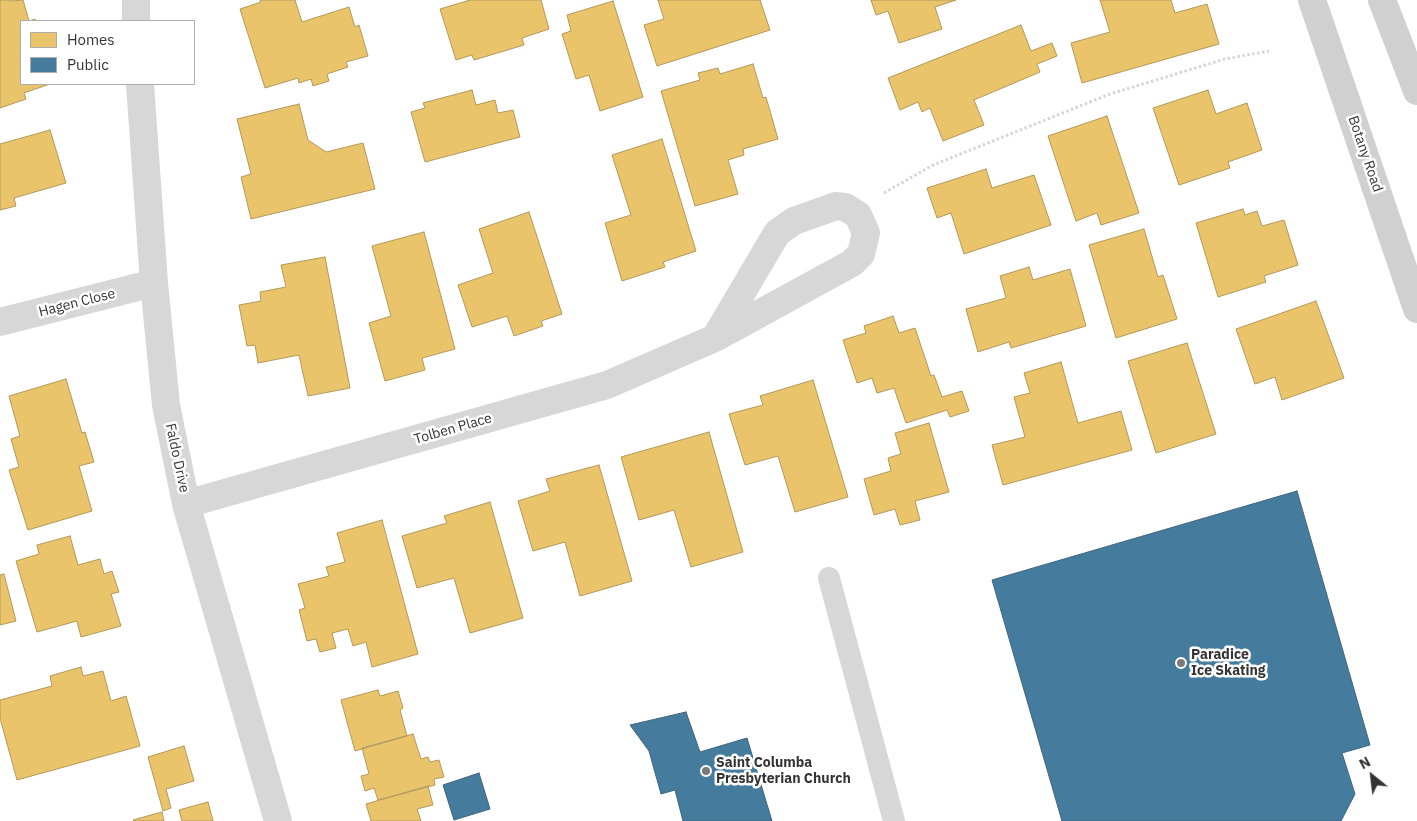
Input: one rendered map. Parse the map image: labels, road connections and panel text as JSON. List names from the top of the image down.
{
  "streets": {
    "main road": ["Botany Road"],
    "street": ["Hagen Close", "Tolben Place", "Faldo Drive"]
  },
  "crossings": [
    ["Hagen Close", "Faldo Drive"],
    ["Tolben Place", "Faldo Drive"]
  ],
  "places": ["Paradice Ice Skating", "Saint Columba Presbyterian Church"],
  "legend": ["Homes", "Public"],
  "north": "top left"
}
